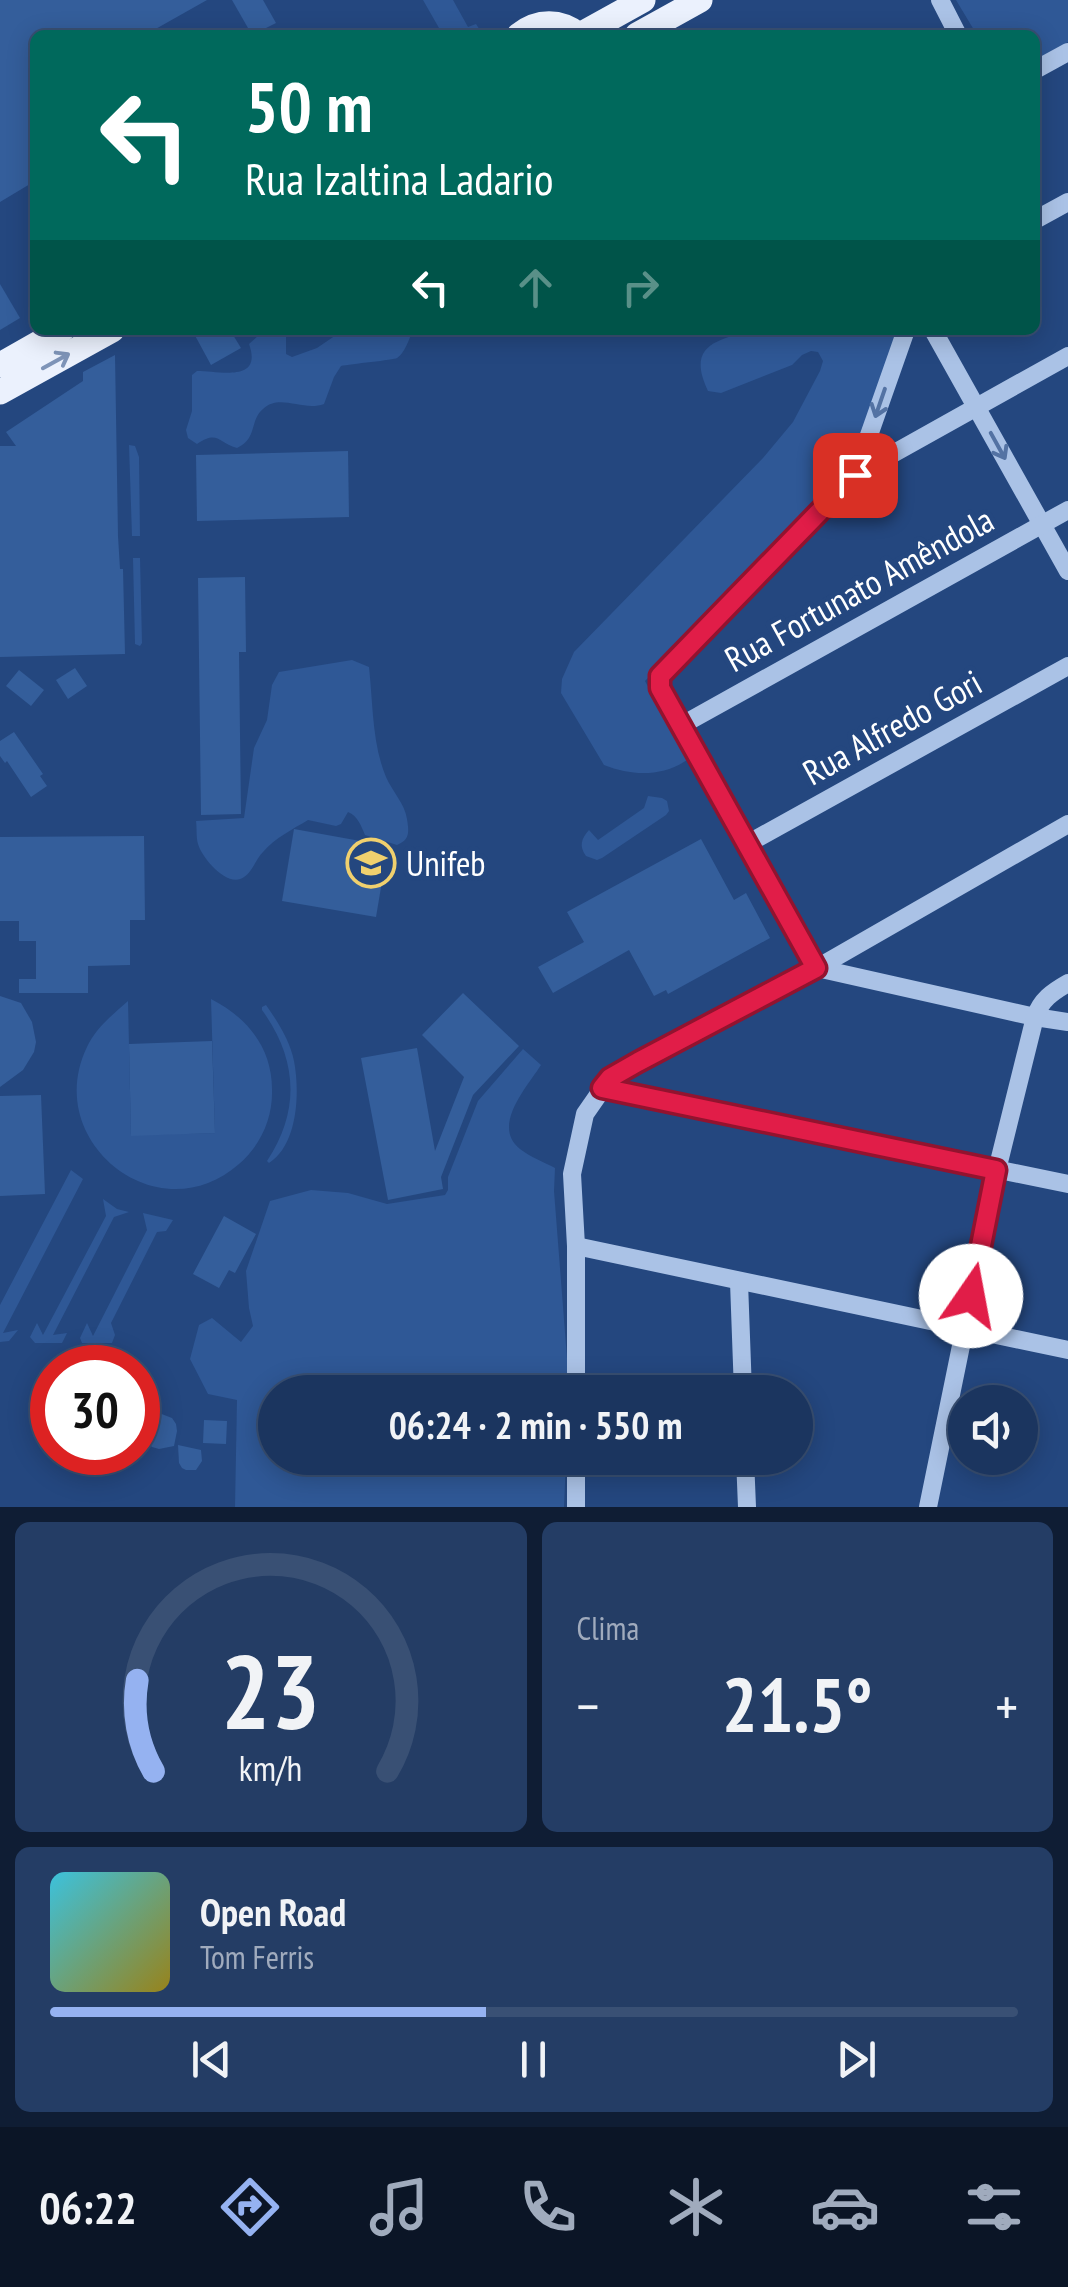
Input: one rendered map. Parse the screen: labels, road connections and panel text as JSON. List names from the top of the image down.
{
  "streets": {
    "street": ["Rua Fortunato Amêndola", "Rua Alfredo Gori"]
  },
  "places": {
    "school or university": ["Unifeb"]
  },
  "page": {
    "turn": ["50 m", "Rua Izaltina Ladario"],
    "limit": "30",
    "trip": "06:24 · 2 min · 550 m",
    "tile": "Clima",
    "heat": ["−", "21.5°", "+"],
    "song": ["Open Road", "Tom Ferris"],
    "tabs": "06:22",
    "gauge": ["23", "km/h"]
  }
}
